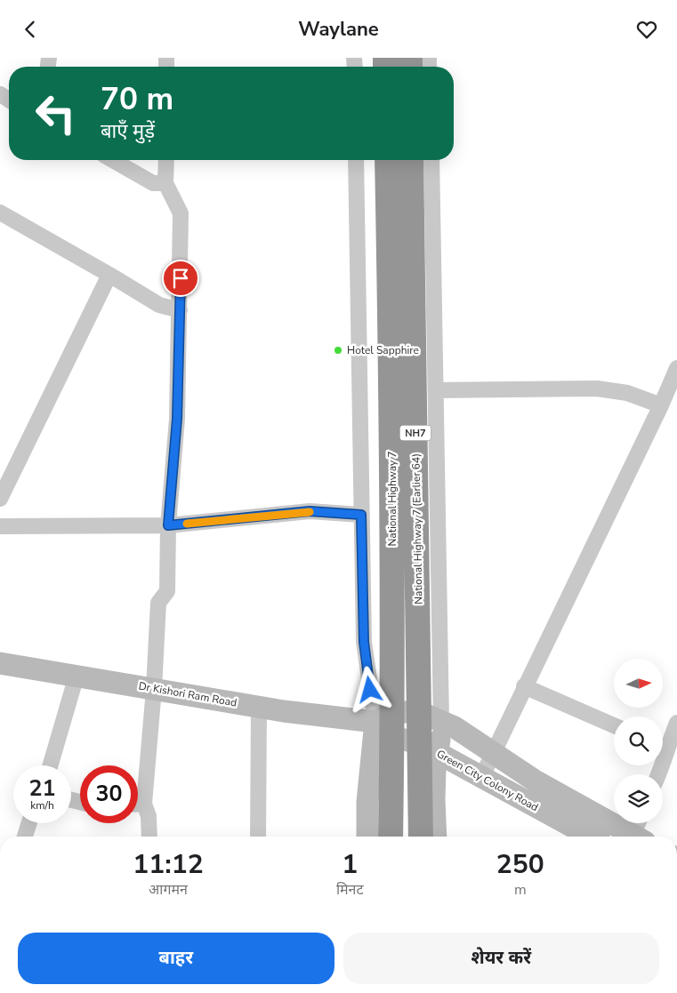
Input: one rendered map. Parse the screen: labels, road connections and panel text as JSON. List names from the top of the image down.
{
  "streets": {
    "highway": ["NH7", "National Highway 7", "National Highway 7 (Earlier 64)"],
    "street": ["Dr Kishori Ram Road", "Green City Colony Road"]
  },
  "crossings": [
    ["NH7", "National Highway 7 (Earlier 64)"],
    ["NH7", "Green City Colony Road"],
    ["National Highway 7", "Dr Kishori Ram Road"],
    ["National Highway 7", "Green City Colony Road"],
    ["National Highway 7 (Earlier 64)", "Green City Colony Road"],
    ["Dr Kishori Ram Road", "Green City Colony Road"]
  ],
  "places": ["Hotel Sapphire"],
  "north": "right",
  "page": {
    "header": "Waylane",
    "turn": ["70 m", "बाएँ मुड़ें"],
    "speed": "21 km/h",
    "limit": "30",
    "eta": [
      "11:12",
      "आगमन",
      "1",
      "मिनट",
      "250",
      "m"
    ],
    "buttons": ["बाहर", "शेयर करें"]
  }
}
